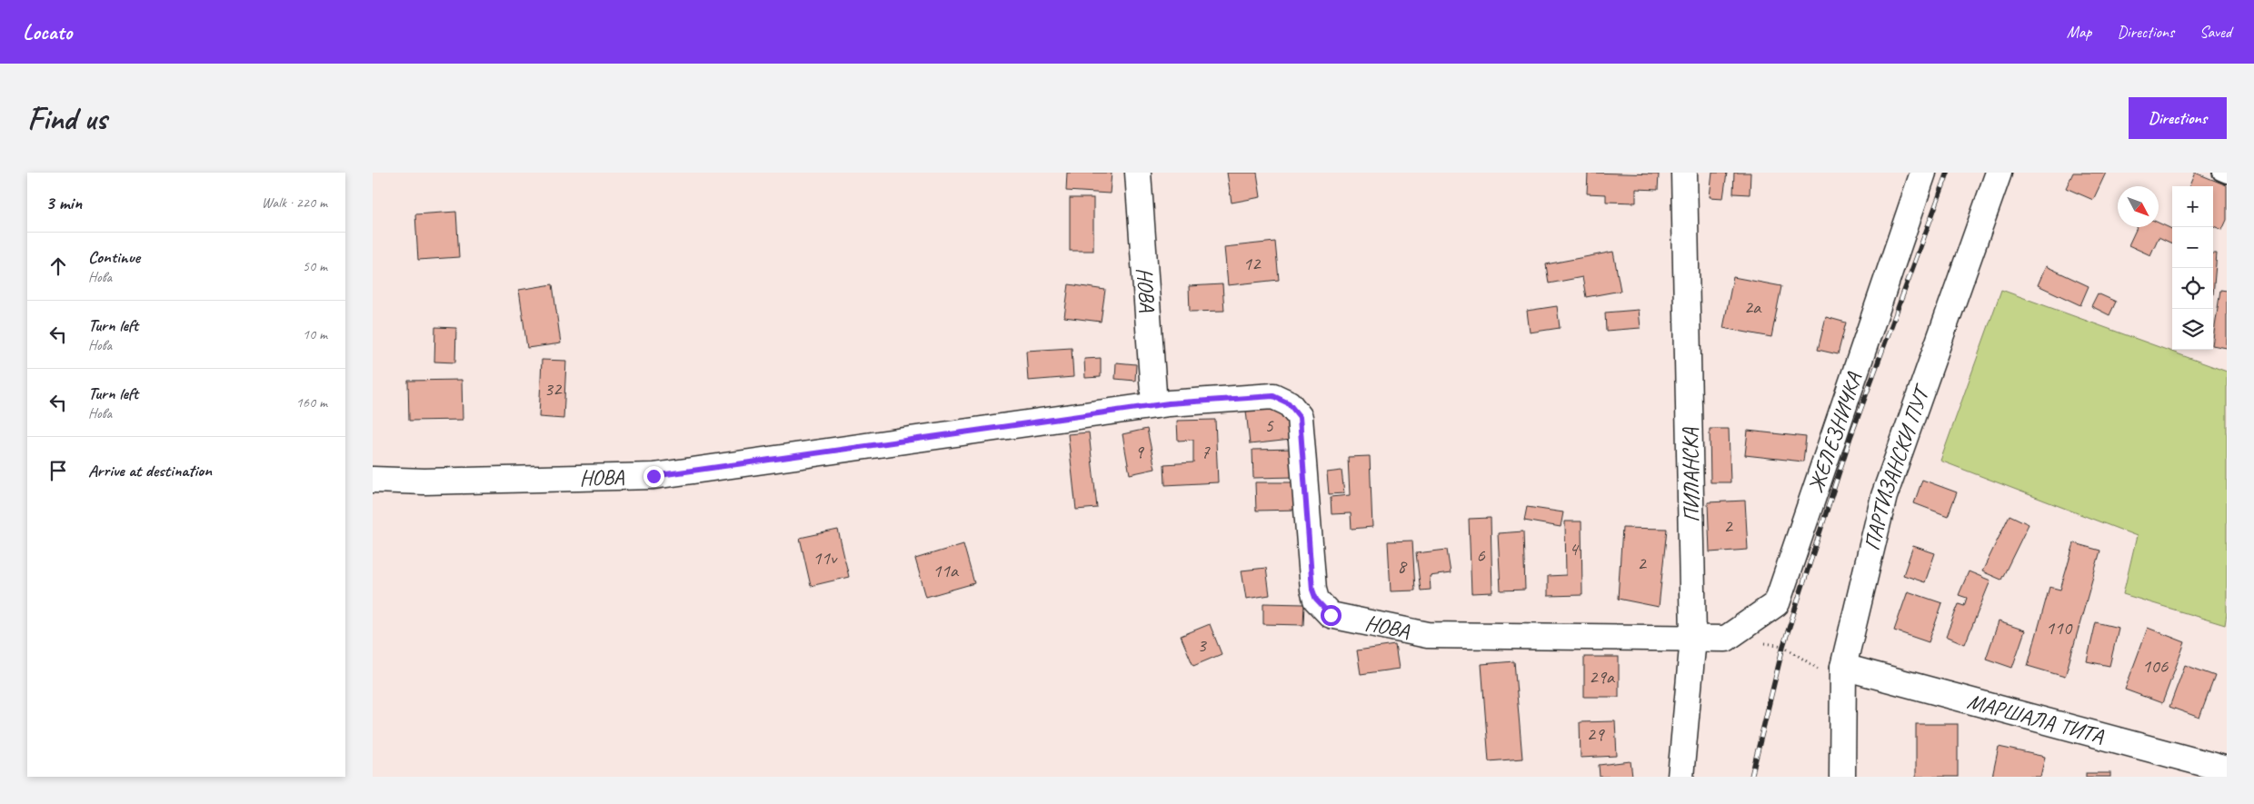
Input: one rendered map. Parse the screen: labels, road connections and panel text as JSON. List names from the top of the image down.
{
  "streets": {
    "street": [
      "НОВА",
      "ЖЕЛЕЗНИЧКА",
      "ПАРТИЗАНСКИ ПУТ",
      "ПИЛАНСКА",
      "МАРШАЛА ТИТА"
    ]
  },
  "crossings": [
    ["НОВА", "ПИЛАНСКА"],
    ["ПАРТИЗАНСКИ ПУТ", "МАРШАЛА ТИТА"]
  ],
  "house_numbers": [
    "12",
    "2a",
    "32",
    "5",
    "9",
    "7",
    "2",
    "4",
    "6",
    "11v",
    "2",
    "8",
    "11a",
    "110",
    "3",
    "106",
    "29a",
    "29"
  ],
  "north": "bottom right",
  "page": {
    "header": "Locato",
    "nav": ["Map", "Directions", "Saved"],
    "buttons": "Directions",
    "title": "Find us",
    "heading": ["3 min", "Walk · 220 m"],
    "map_buttons": ["+", "−"],
    "list": [
      ["Continue", "Нова", "50 m"],
      ["Turn left", "Нова", "10 m"],
      ["Turn left", "Нова", "160 m"],
      "Arrive at destination"
    ]
  }
}
